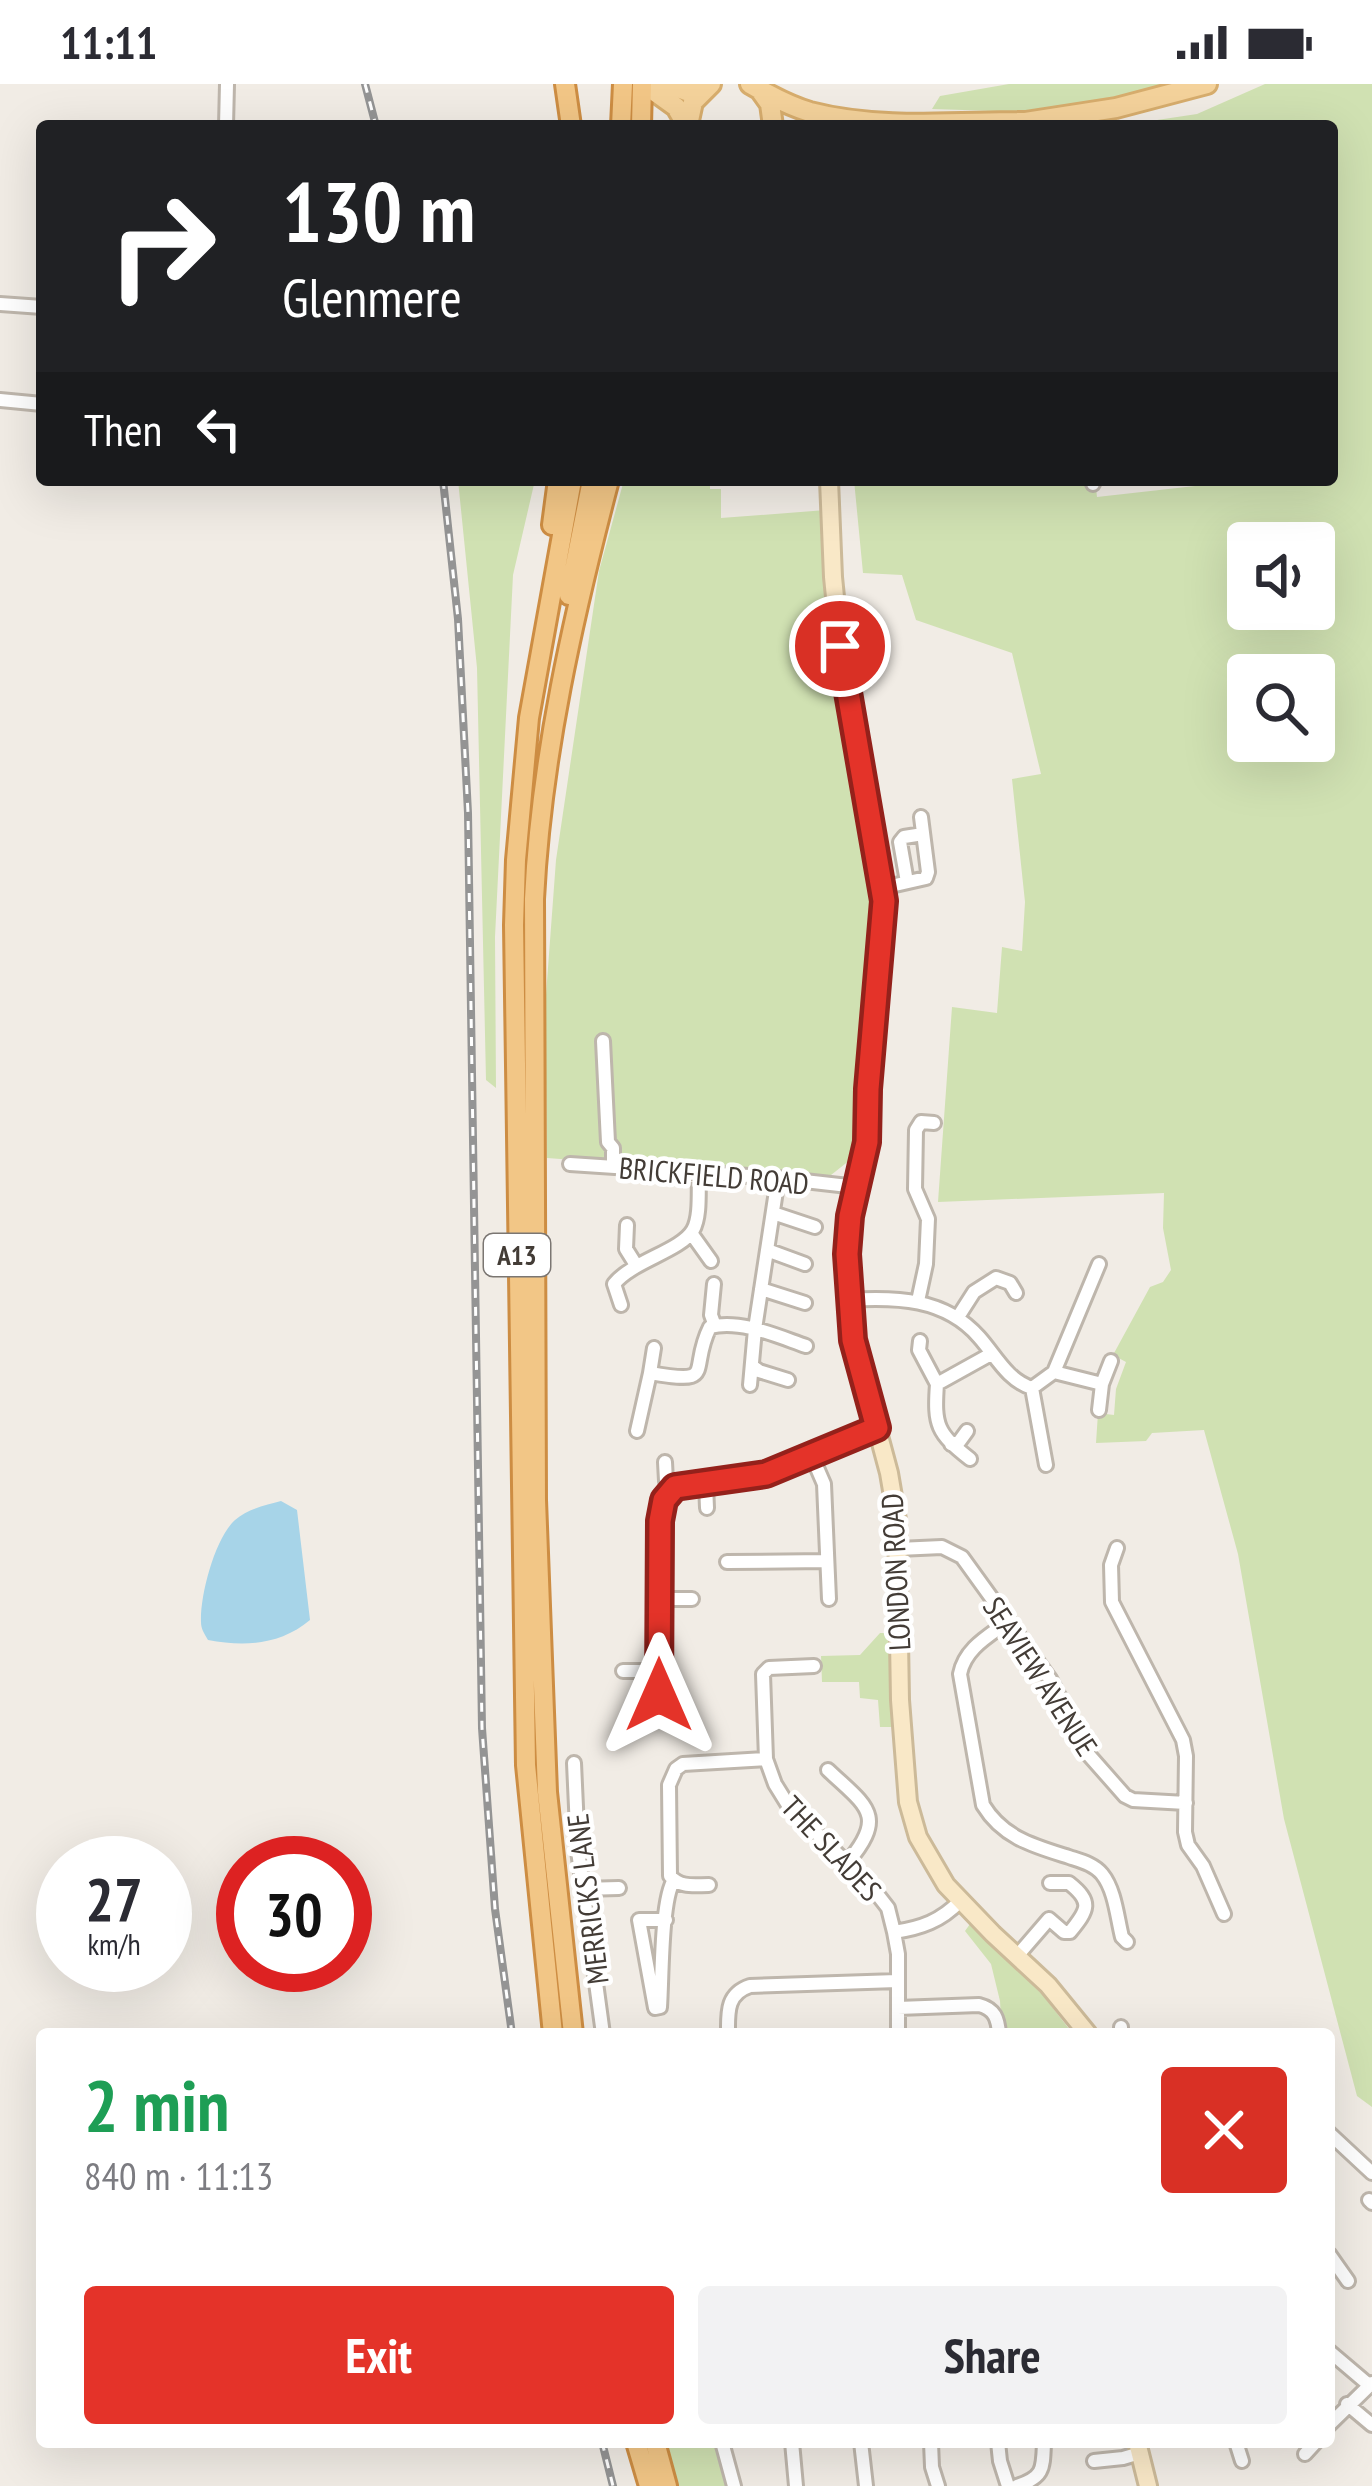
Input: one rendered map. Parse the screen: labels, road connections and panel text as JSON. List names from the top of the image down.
{
  "streets": {
    "highway": ["A13"],
    "main road": ["LONDON ROAD"],
    "street": [
      "BRICKFIELD ROAD",
      "SEAVIEW AVENUE",
      "THE SLADES",
      "MERRICKS LANE"
    ]
  },
  "crossings": [
    ["BRICKFIELD ROAD", "LONDON ROAD"],
    ["LONDON ROAD", "SEAVIEW AVENUE"]
  ],
  "page": {
    "status": "11:11",
    "turn": ["130 m", "Glenmere"],
    "then": "Then",
    "speed": "27 km/h",
    "limit": "30",
    "heading": ["2 min", "840 m · 11:13"],
    "buttons": ["Exit", "Share"]
  }
}
